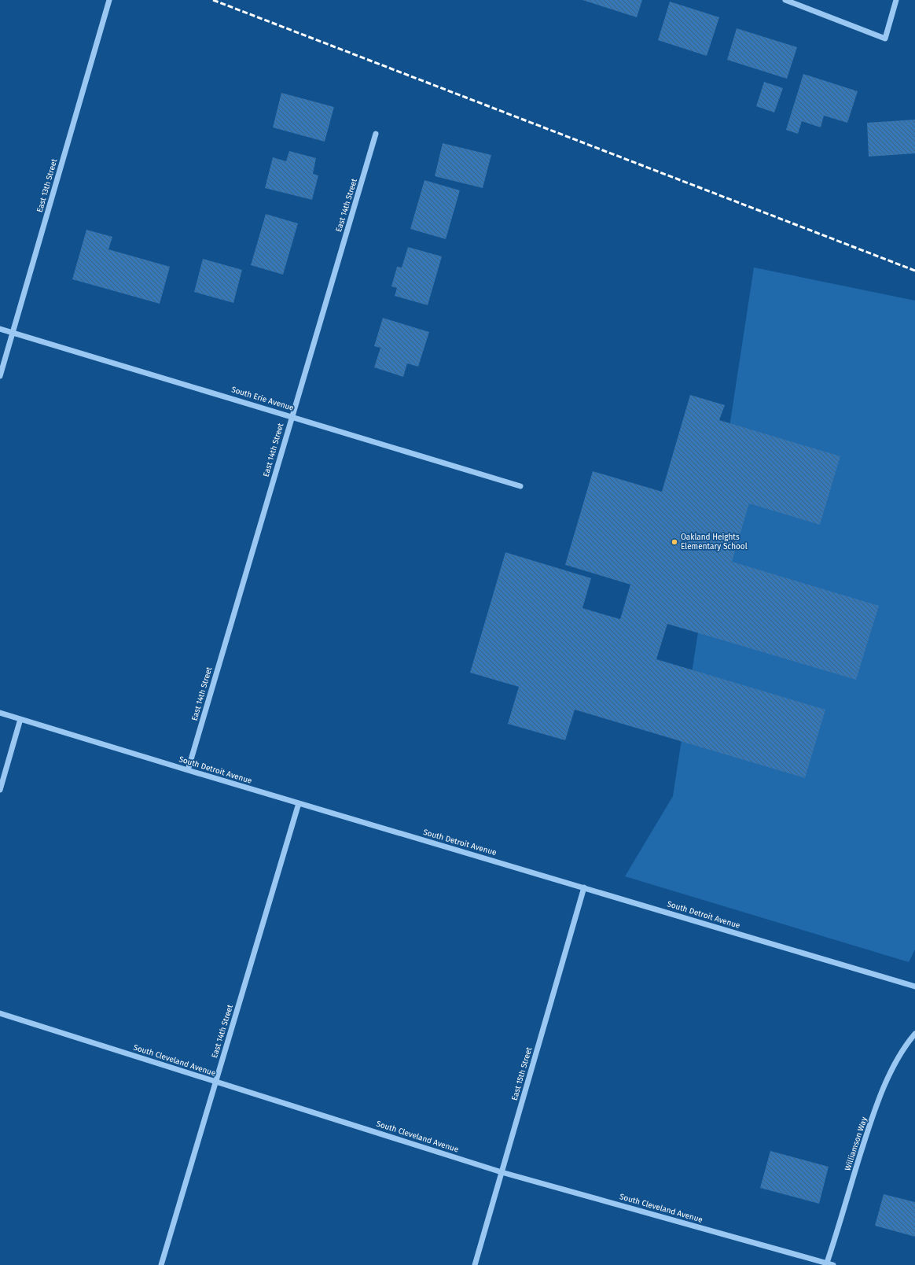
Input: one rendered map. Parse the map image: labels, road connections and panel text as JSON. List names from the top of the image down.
{
  "streets": {
    "street": [
      "East 13th Street",
      "East 14th Street",
      "South Erie Avenue",
      "South Detroit Avenue",
      "South Cleveland Avenue",
      "East 15th Street",
      "Williamson Way"
    ]
  },
  "crossings": [
    ["East 13th Street", "South Erie Avenue"],
    ["East 14th Street", "South Erie Avenue"],
    ["East 14th Street", "South Detroit Avenue"],
    ["East 14th Street", "South Cleveland Avenue"],
    ["South Detroit Avenue", "East 15th Street"],
    ["South Cleveland Avenue", "East 15th Street"],
    ["South Cleveland Avenue", "Williamson Way"]
  ],
  "places": ["Oakland Heights Elementary School"]
}
